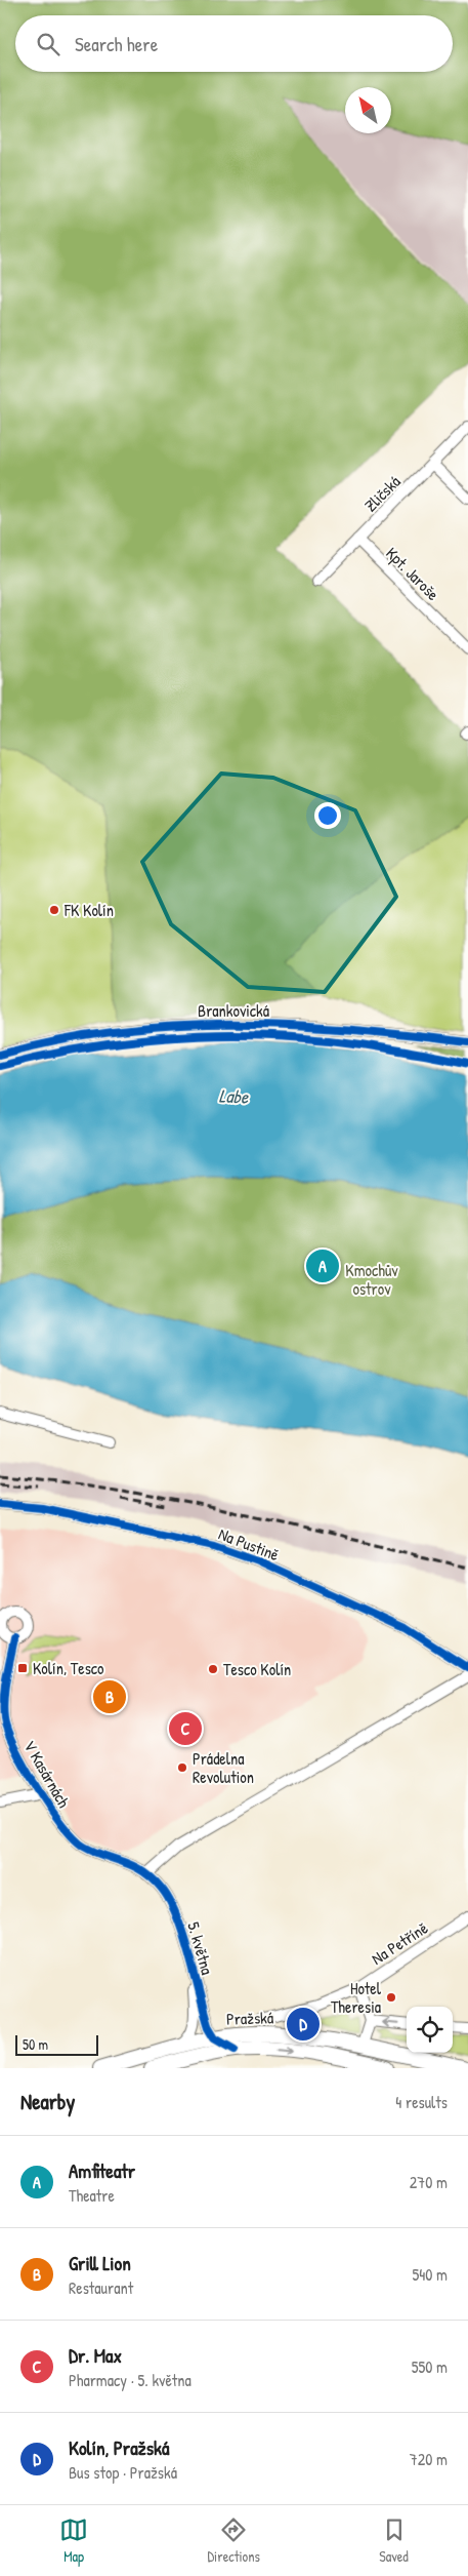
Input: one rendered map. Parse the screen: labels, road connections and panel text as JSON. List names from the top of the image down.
{
  "streets": {
    "street": [
      "Zličská",
      "Kpt. Jaroše",
      "Brankovická",
      "Na Pustině",
      "V Kasárnách",
      "Na Petříně",
      "5. května",
      "Pražská"
    ]
  },
  "crossings": [
    ["Zličská", "Kpt. Jaroše"],
    ["V Kasárnách", "5. května"],
    ["5. května", "Pražská"]
  ],
  "water": ["Labe"],
  "parks": ["Kmochův ostrov"],
  "places": {
    "other": [
      "FK Kolín",
      "Tesco Kolín",
      "Prádelna Revolution",
      "Hotel Theresia"
    ],
    "transit": ["Kolín, Tesco"]
  },
  "scale_bar": "50 m",
  "north": "top left",
  "page": {
    "search": "Search here",
    "pins": [
      "A",
      "B",
      "C",
      "D"
    ],
    "scale": "50 m",
    "heading": ["Nearby", "4 results"],
    "list": [
      {
        "mark": "A",
        "name": "Amfiteatr",
        "note": "Theatre",
        "value": "270 m"
      },
      {
        "mark": "B",
        "name": "Grill Lion",
        "note": "Restaurant",
        "value": "540 m"
      },
      {
        "mark": "C",
        "name": "Dr. Max",
        "note": "Pharmacy · 5. května",
        "value": "550 m"
      },
      {
        "mark": "D",
        "name": "Kolín, Pražská",
        "note": "Bus stop · Pražská",
        "value": "720 m"
      }
    ],
    "nav": ["Map", "Directions", "Saved"]
  }
}
